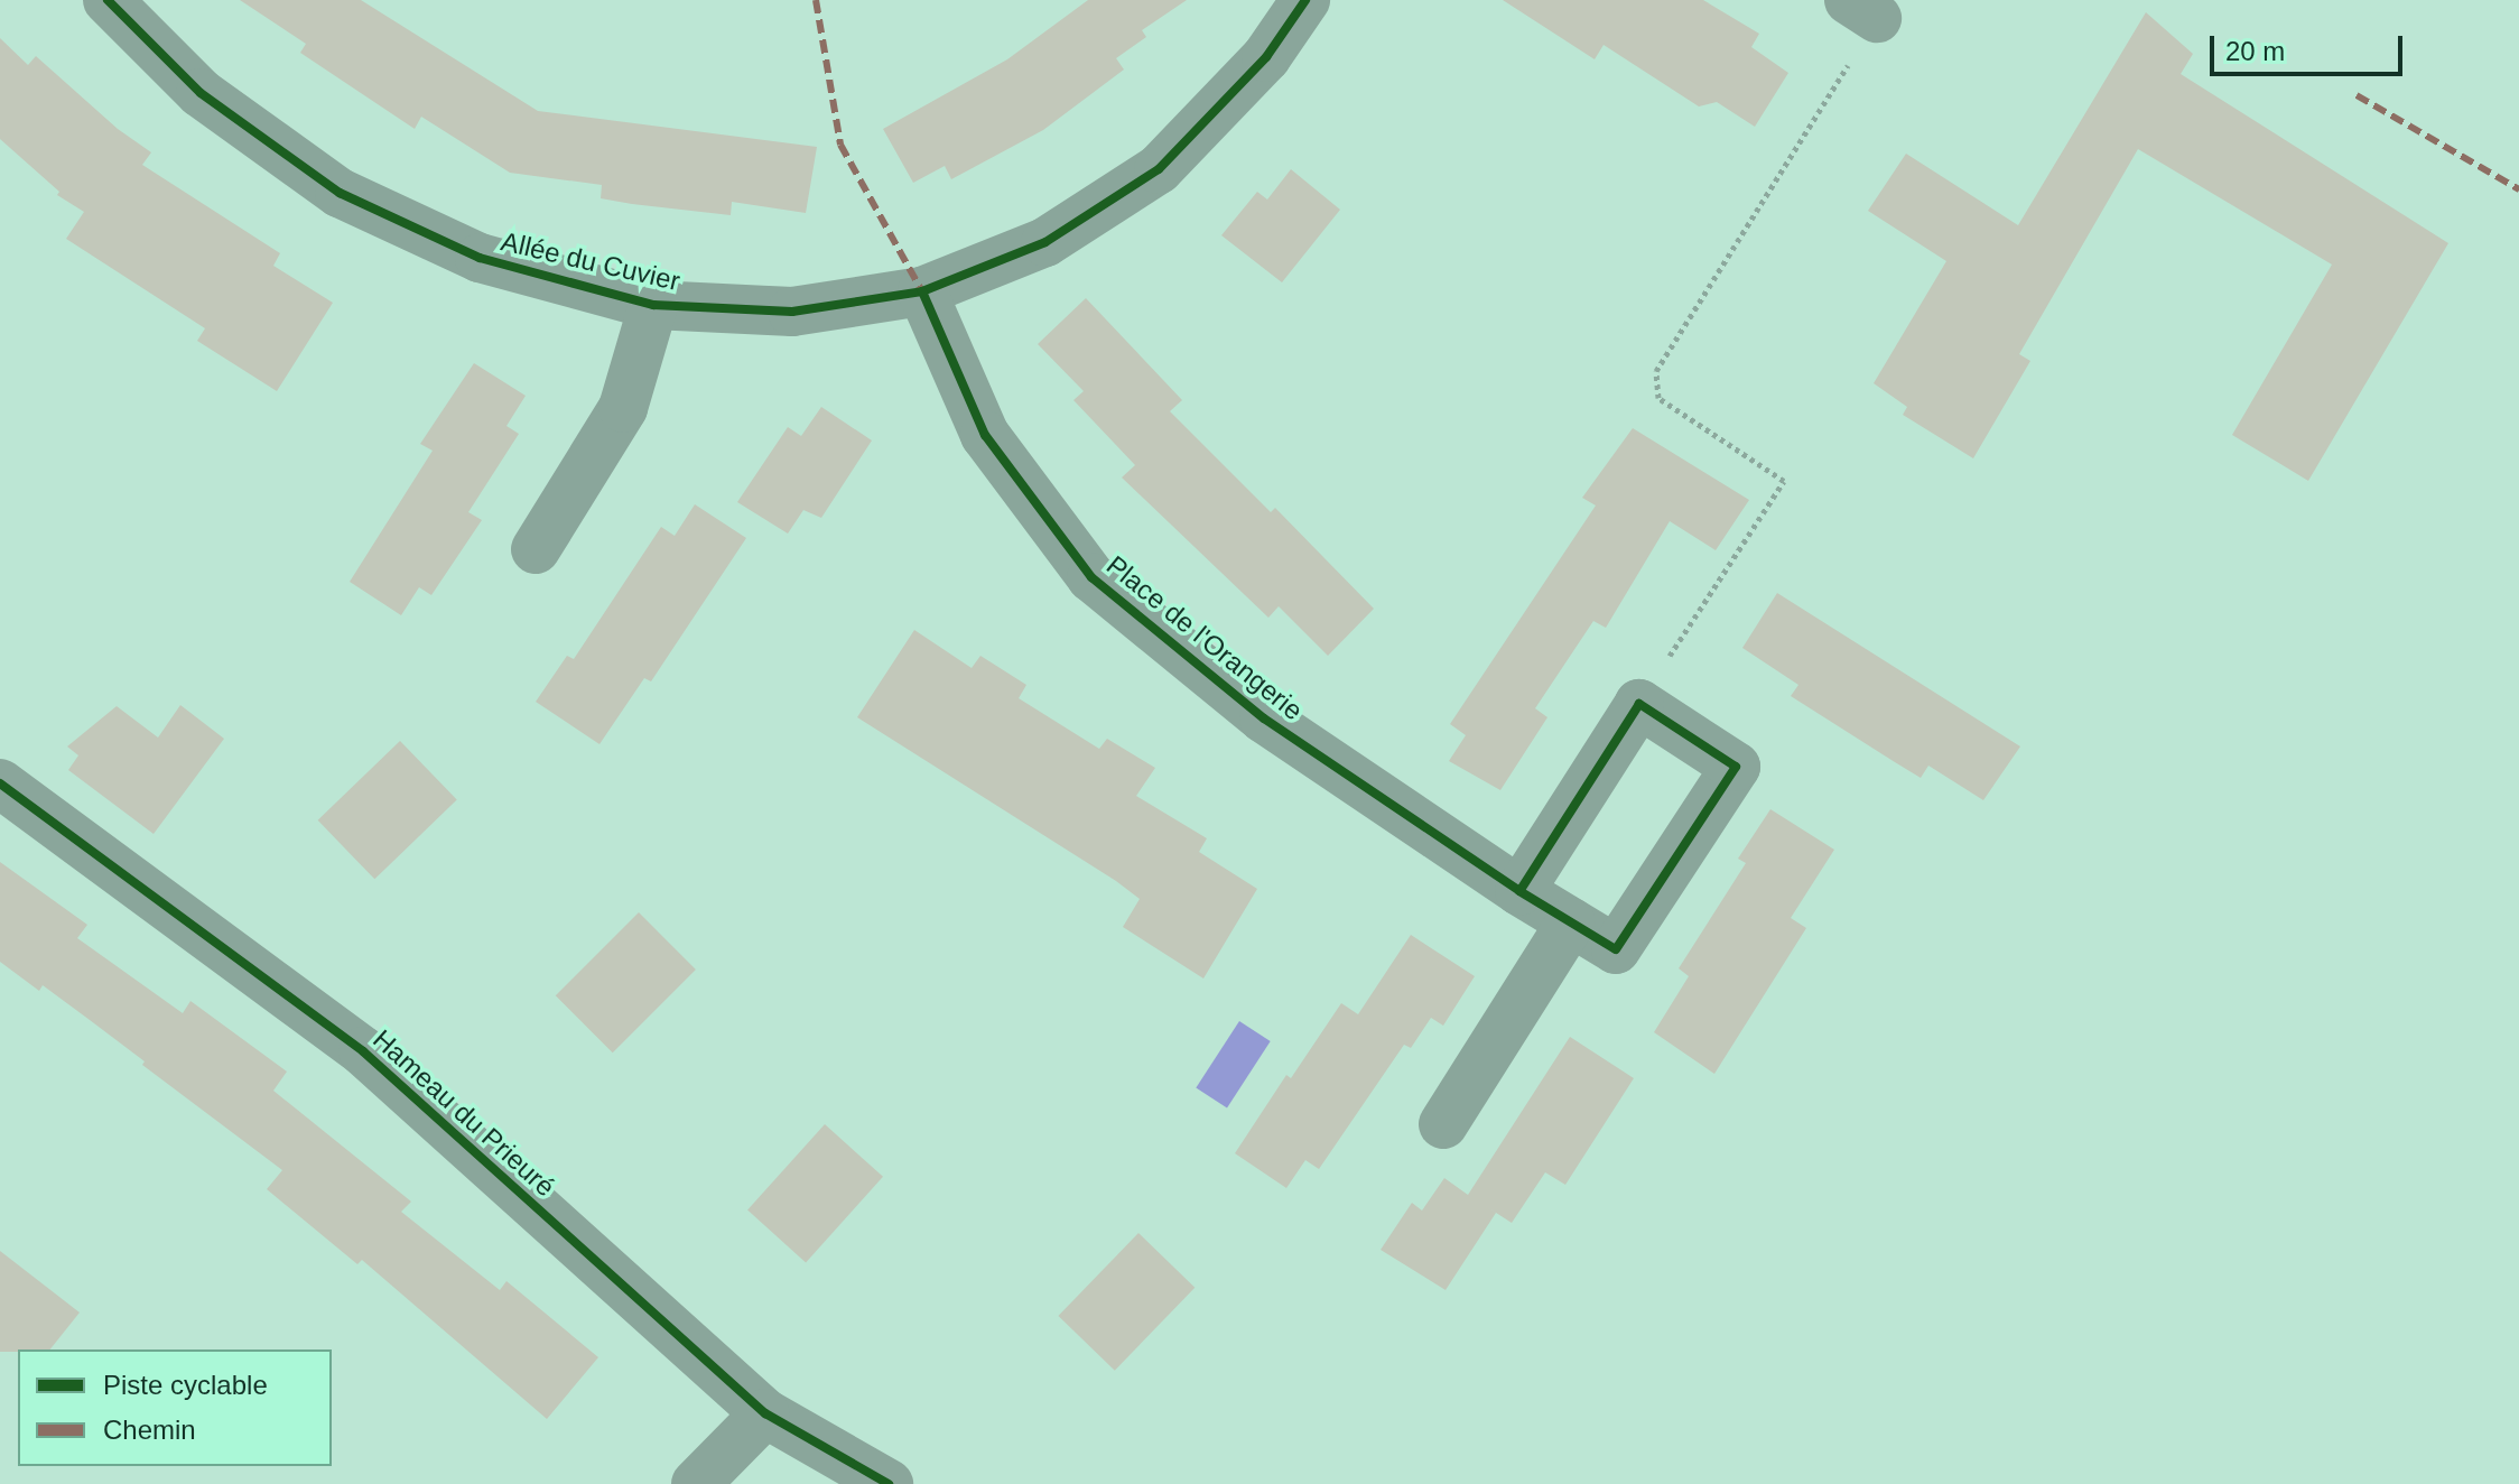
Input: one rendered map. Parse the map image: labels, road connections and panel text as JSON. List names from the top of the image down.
{
  "streets": {
    "street": ["Allée du Cuvier", "Place de l'Orangerie", "Hameau du Prieuré"]
  },
  "crossings": [
    ["Allée du Cuvier", "Place de l'Orangerie"]
  ],
  "legend": ["Piste cyclable", "Chemin"],
  "scale_bar": "20 m"
}
